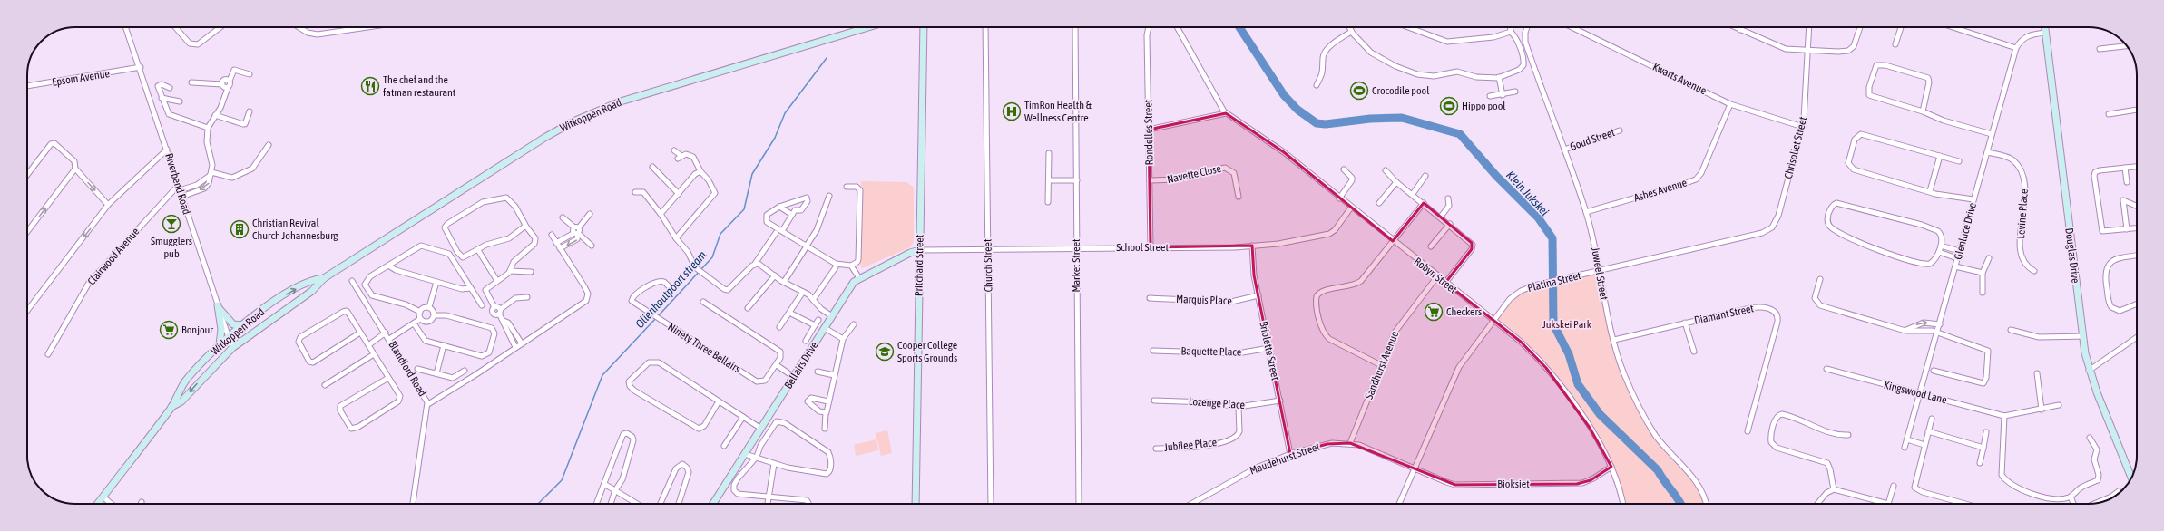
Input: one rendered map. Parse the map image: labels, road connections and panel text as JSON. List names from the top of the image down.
{
  "streets": {
    "street": [
      "Epsom Avenue",
      "Kwarts Avenue",
      "Witkoppen Road",
      "Rondelles Street",
      "Goud Street",
      "Chrisoliet Street",
      "Navette Close",
      "Riverbend Road",
      "Asbes Avenue",
      "Levine Place",
      "Glenluce Drive",
      "School Street",
      "Douglas Drive",
      "Clairwood Avenue",
      "Pritchard Street",
      "Church Street",
      "Market Street",
      "Juweel Street",
      "Robyn Street",
      "Platina Street",
      "Marquis Place",
      "Diamant Street",
      "Ninety Three Bellairs",
      "Briolette Street",
      "Baquette Place",
      "Bellairs Drive",
      "Sandhurst Avenue",
      "Blandford Road",
      "Kingswood Lane",
      "Lozenge Place",
      "Jubilee Place",
      "Maudehurst Street",
      "Bioksiet"
    ]
  },
  "crossings": [
    ["Epsom Avenue", "Riverbend Road"],
    ["Kwarts Avenue", "Chrisoliet Street"],
    ["Kwarts Avenue", "Asbes Avenue"],
    ["Witkoppen Road", "Riverbend Road"],
    ["Rondelles Street", "Navette Close"],
    ["Rondelles Street", "School Street"],
    ["Goud Street", "Juweel Street"],
    ["Chrisoliet Street", "Platina Street"],
    ["Riverbend Road", "Clairwood Avenue"],
    ["Asbes Avenue", "Juweel Street"],
    ["Levine Place", "Glenluce Drive"],
    ["Glenluce Drive", "Kingswood Lane"],
    ["School Street", "Pritchard Street"],
    ["School Street", "Church Street"],
    ["School Street", "Market Street"],
    ["School Street", "Robyn Street"],
    ["School Street", "Briolette Street"],
    ["School Street", "Bellairs Drive"],
    ["Pritchard Street", "Bellairs Drive"],
    ["Juweel Street", "Platina Street"],
    ["Juweel Street", "Diamant Street"],
    ["Robyn Street", "Platina Street"],
    ["Robyn Street", "Sandhurst Avenue"],
    ["Robyn Street", "Bioksiet"],
    ["Platina Street", "Maudehurst Street"],
    ["Platina Street", "Bioksiet"],
    ["Marquis Place", "Briolette Street"],
    ["Briolette Street", "Baquette Place"],
    ["Briolette Street", "Lozenge Place"],
    ["Briolette Street", "Maudehurst Street"],
    ["Sandhurst Avenue", "Maudehurst Street"],
    ["Lozenge Place", "Jubilee Place"],
    ["Maudehurst Street", "Bioksiet"]
  ],
  "water": ["Klein Jukskei", "Olienhoutpoort stream"],
  "parks": ["Jukskei Park"],
  "places": {
    "restaurant": ["The chef and the fatman restaurant"],
    "sports": ["Crocodile pool", "Hippo pool"],
    "hospital": ["TimRon Health & Wellness Centre"],
    "bar": ["Smugglers pub"],
    "building": ["Christian Revival Church Johannesburg"],
    "supermarket": ["Checkers", "Bonjour"],
    "school or university": ["Cooper College Sports Grounds"]
  }
}
